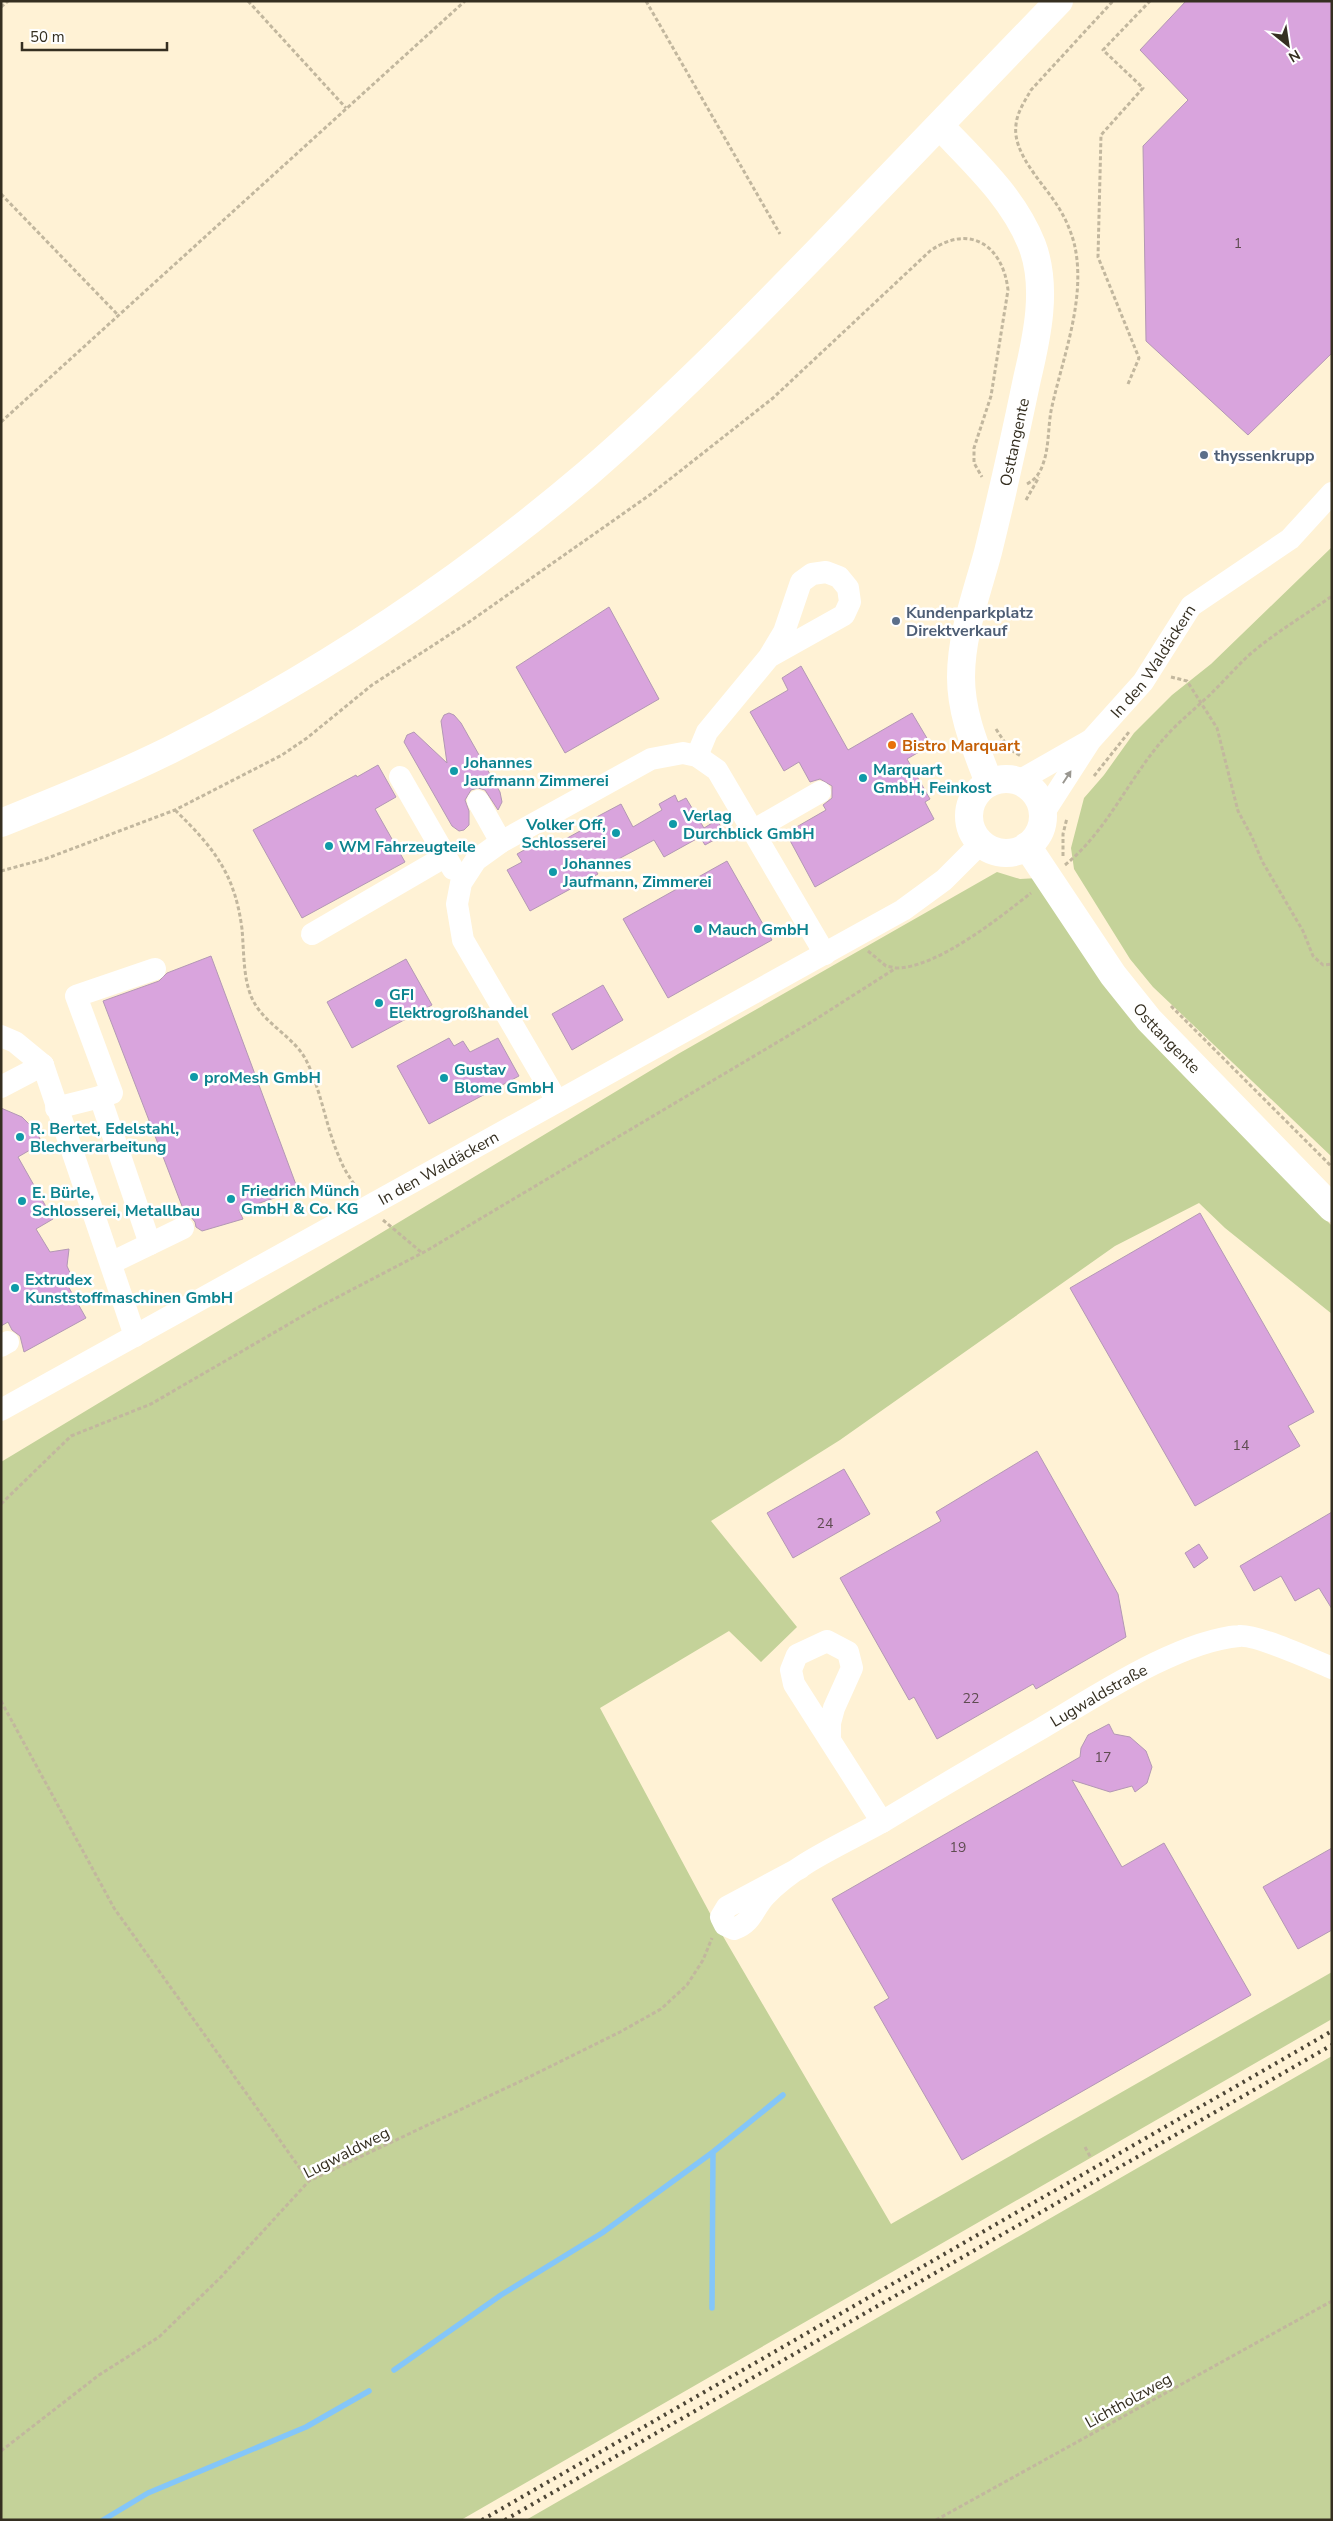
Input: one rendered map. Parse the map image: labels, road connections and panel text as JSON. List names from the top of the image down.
{
  "streets": {
    "main road": ["Osttangente"],
    "street": ["In den Waldäckern", "Lugwaldstraße"],
    "path": ["Lugwaldweg", "Lichtholzweg"]
  },
  "crossings": [
    ["Osttangente", "In den Waldäckern"],
    ["Lugwaldstraße", "Lugwaldweg"]
  ],
  "places": [
    "thyssenkrupp",
    "Kundenparkplatz Direktverkauf",
    "Bistro Marquart",
    "Johannes Jaufmann Zimmerei",
    "Marquart GmbH, Feinkost",
    "Verlag Durchblick GmbH",
    "Volker Off, Schlosserei",
    "WM Fahrzeugteile",
    "Johannes Jaufmann, Zimmerei",
    "Mauch GmbH",
    "GFI Elektrogroßhandel",
    "proMesh GmbH",
    "Gustav Blome GmbH",
    "R. Bertet, Edelstahl, Blechverarbeitung",
    "Friedrich Münch GmbH & Co. KG",
    "E. Bürle, Schlosserei, Metallbau",
    "Extrudex Kunststoffmaschinen GmbH"
  ],
  "house_numbers": [
    "1",
    "14",
    "24",
    "22",
    "17",
    "19"
  ],
  "scale_bar": "50 m",
  "north": "bottom right"
}
